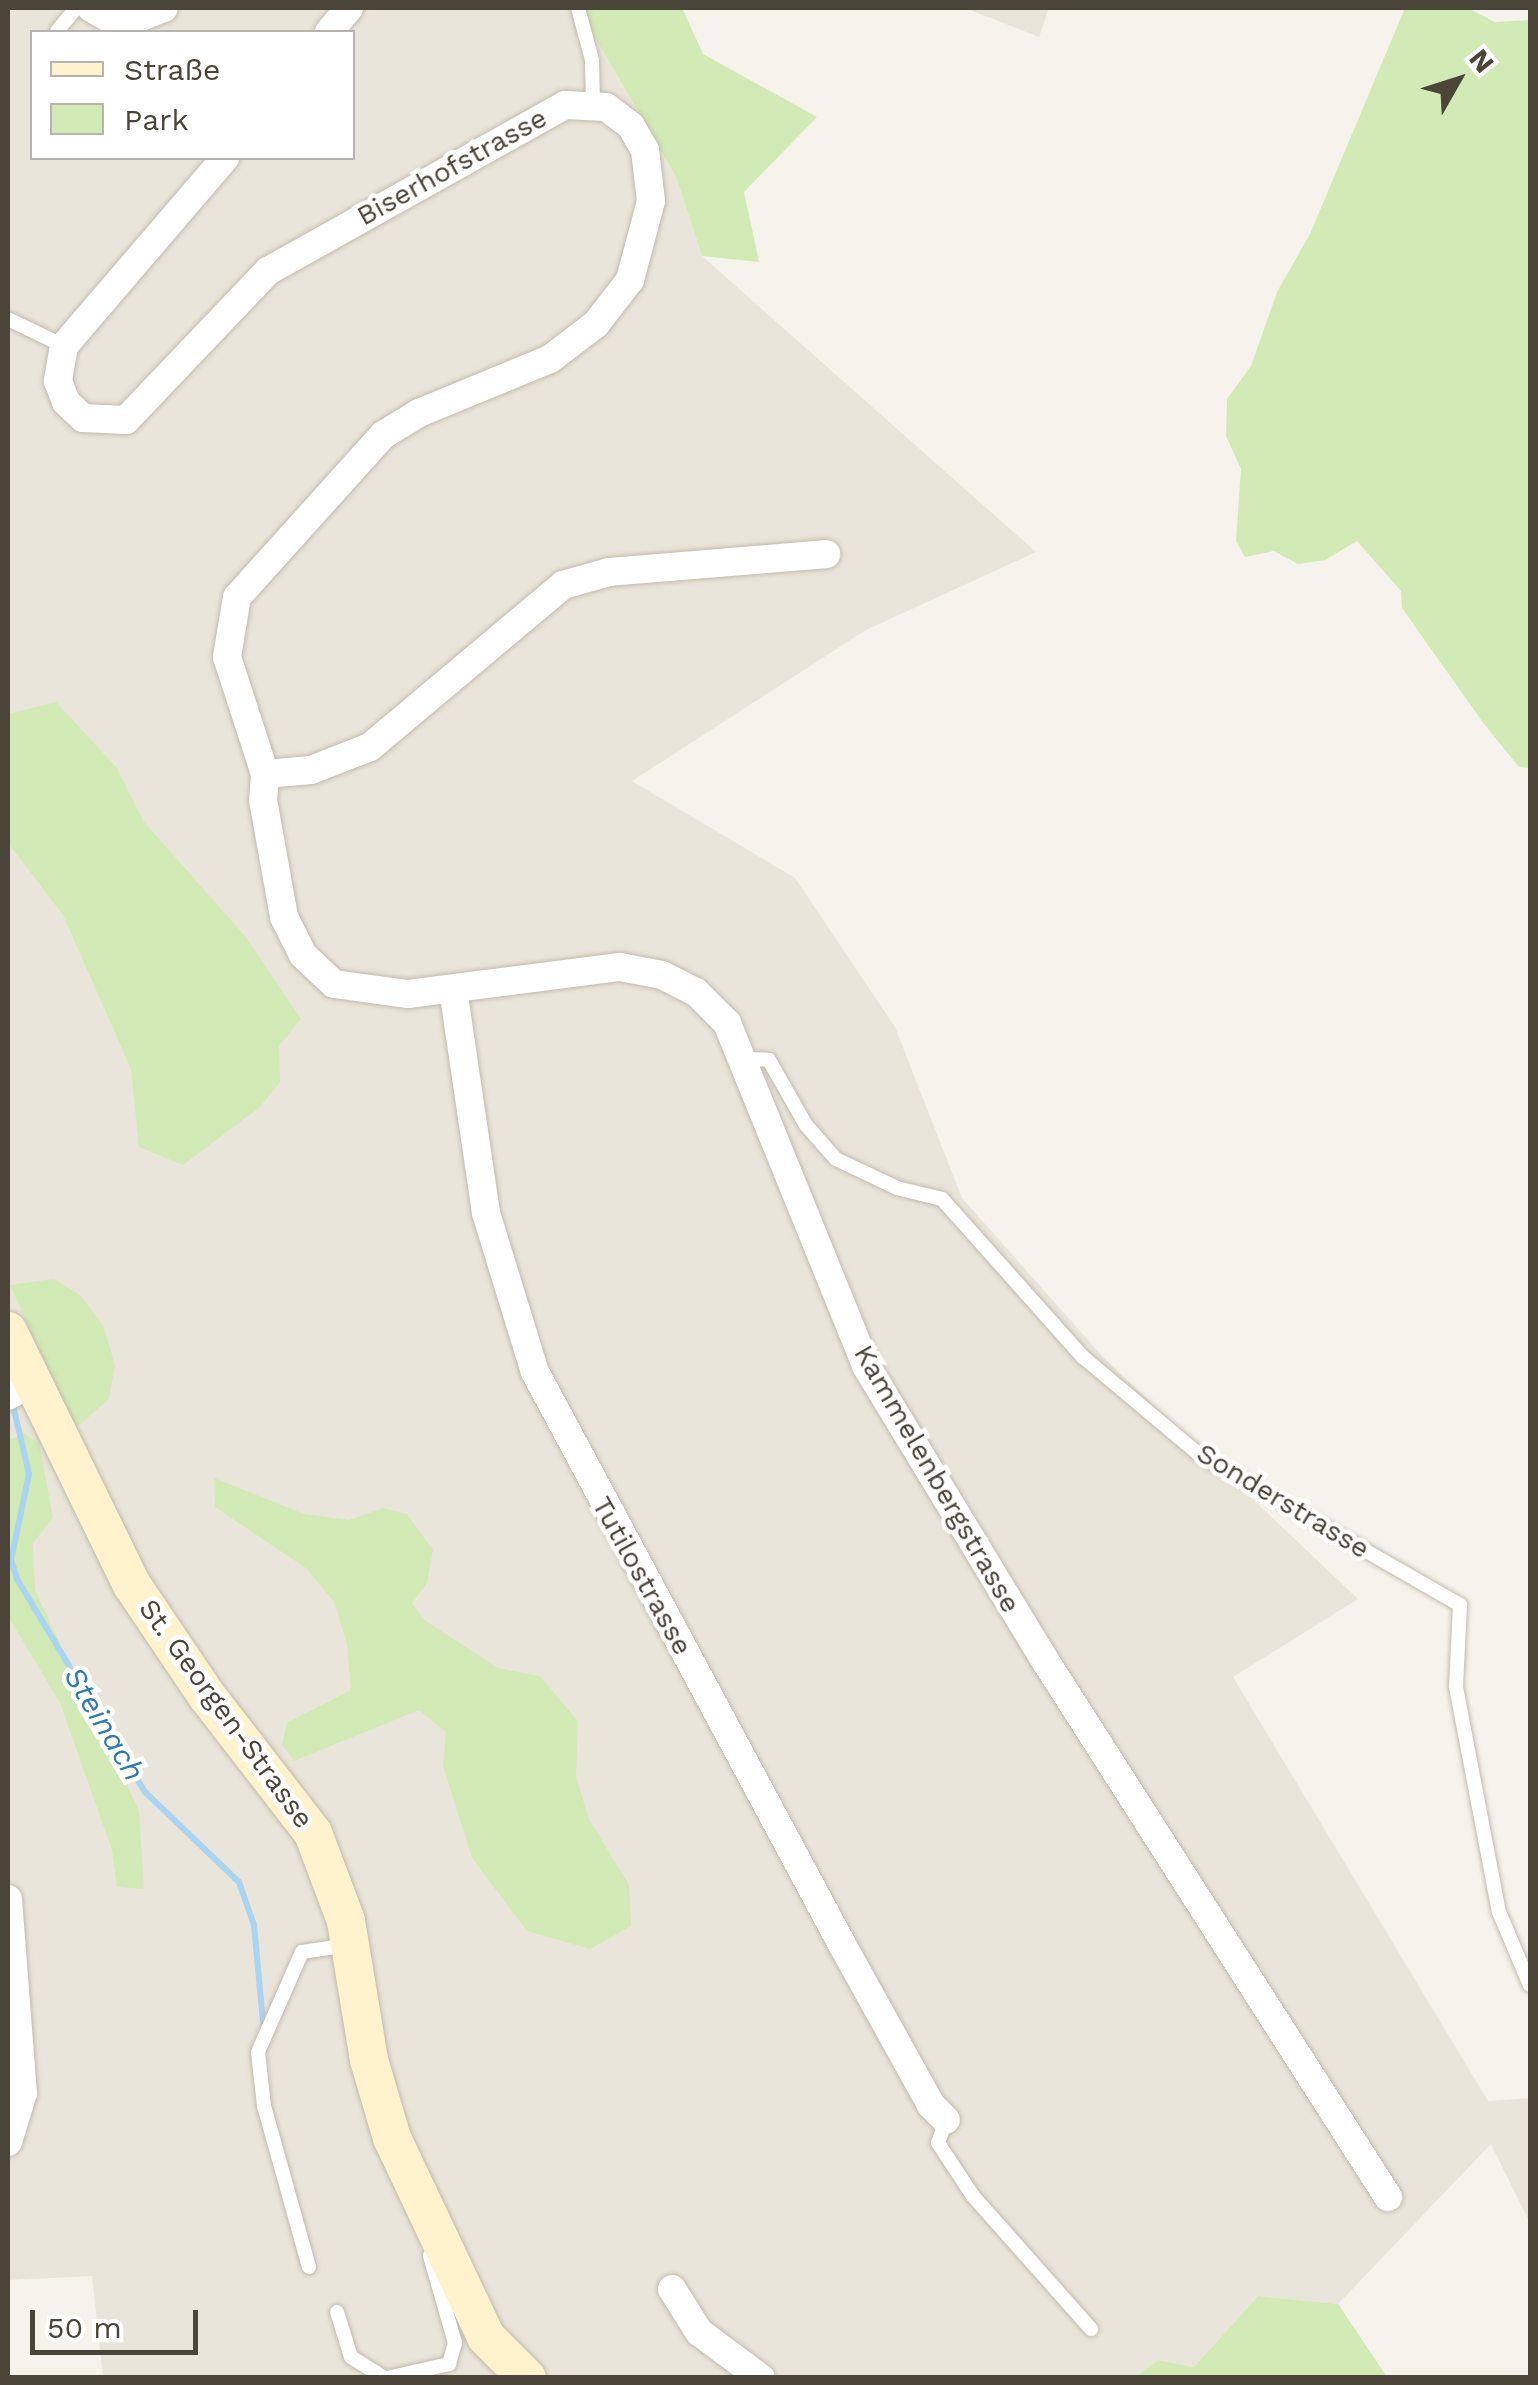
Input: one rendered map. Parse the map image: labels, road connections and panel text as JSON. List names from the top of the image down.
{
  "streets": {
    "street": [
      "Biserhofstrasse",
      "Kammelenbergstrasse",
      "Tutilostrasse",
      "St. Georgen-Strasse"
    ],
    "lane": ["Sonderstrasse"]
  },
  "crossings": [
    ["Kammelenbergstrasse", "Sonderstrasse"],
    ["Kammelenbergstrasse", "Tutilostrasse"]
  ],
  "water": ["Steinach"],
  "legend": ["Straße", "Park"],
  "scale_bar": "50 m",
  "north": "top right"
}
